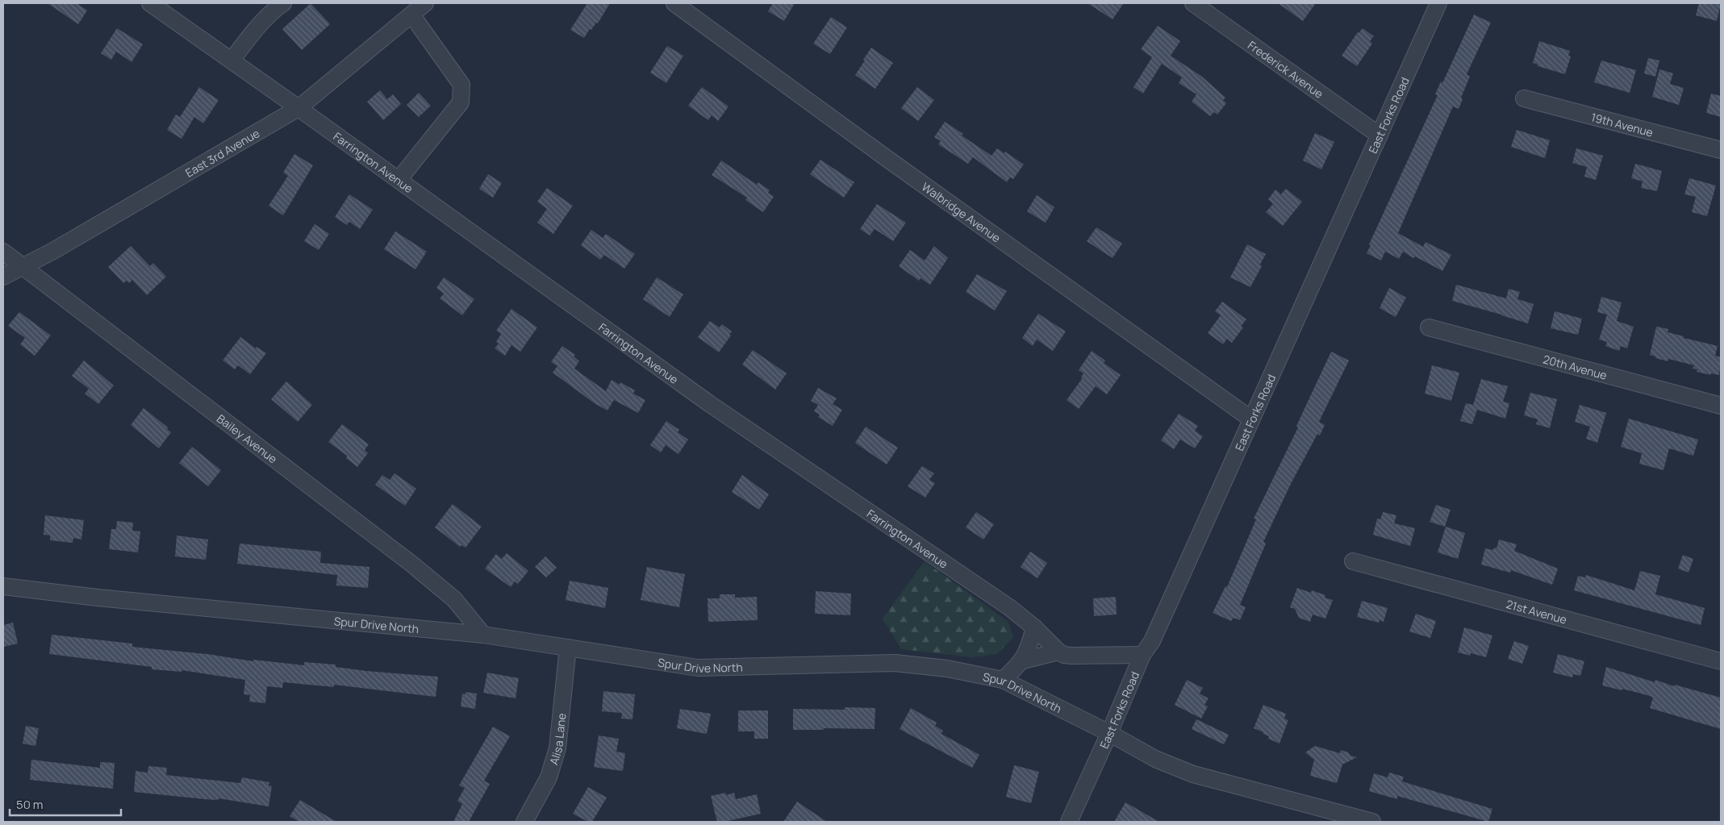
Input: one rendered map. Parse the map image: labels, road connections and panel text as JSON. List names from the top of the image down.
{
  "streets": {
    "street": [
      "Frederick Avenue",
      "East Forks Road",
      "19th Avenue",
      "East 3rd Avenue",
      "Farrington Avenue",
      "Walbridge Avenue",
      "20th Avenue",
      "Bailey Avenue",
      "21st Avenue",
      "Spur Drive North",
      "Alisa Lane"
    ]
  },
  "crossings": [
    ["Frederick Avenue", "East Forks Road"],
    ["East Forks Road", "Walbridge Avenue"],
    ["East Forks Road", "Spur Drive North"],
    ["East 3rd Avenue", "Farrington Avenue"],
    ["East 3rd Avenue", "Bailey Avenue"],
    ["Bailey Avenue", "Spur Drive North"],
    ["Spur Drive North", "Alisa Lane"]
  ],
  "scale_bar": "50 m"
}
